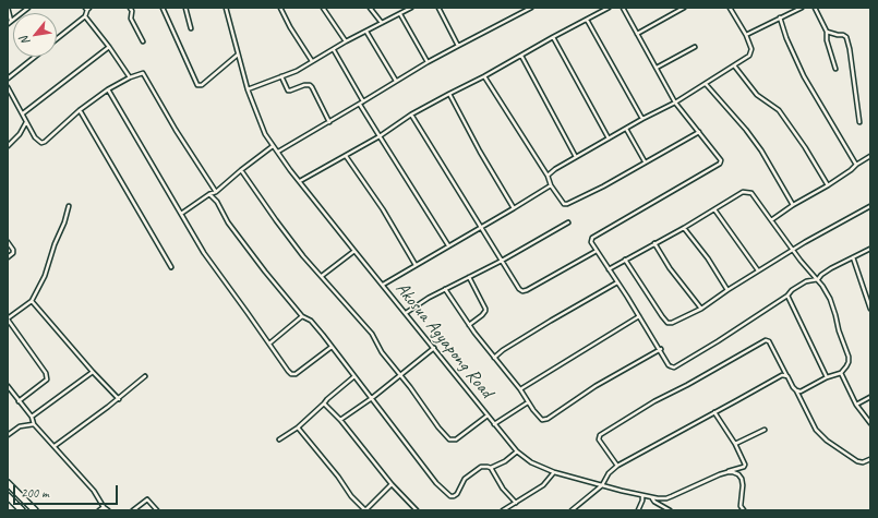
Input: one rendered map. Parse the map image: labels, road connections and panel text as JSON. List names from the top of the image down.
{
  "streets": {
    "street": ["Akosua Agyapong Road"]
  },
  "scale_bar": "200 m",
  "north": "bottom left"
}
